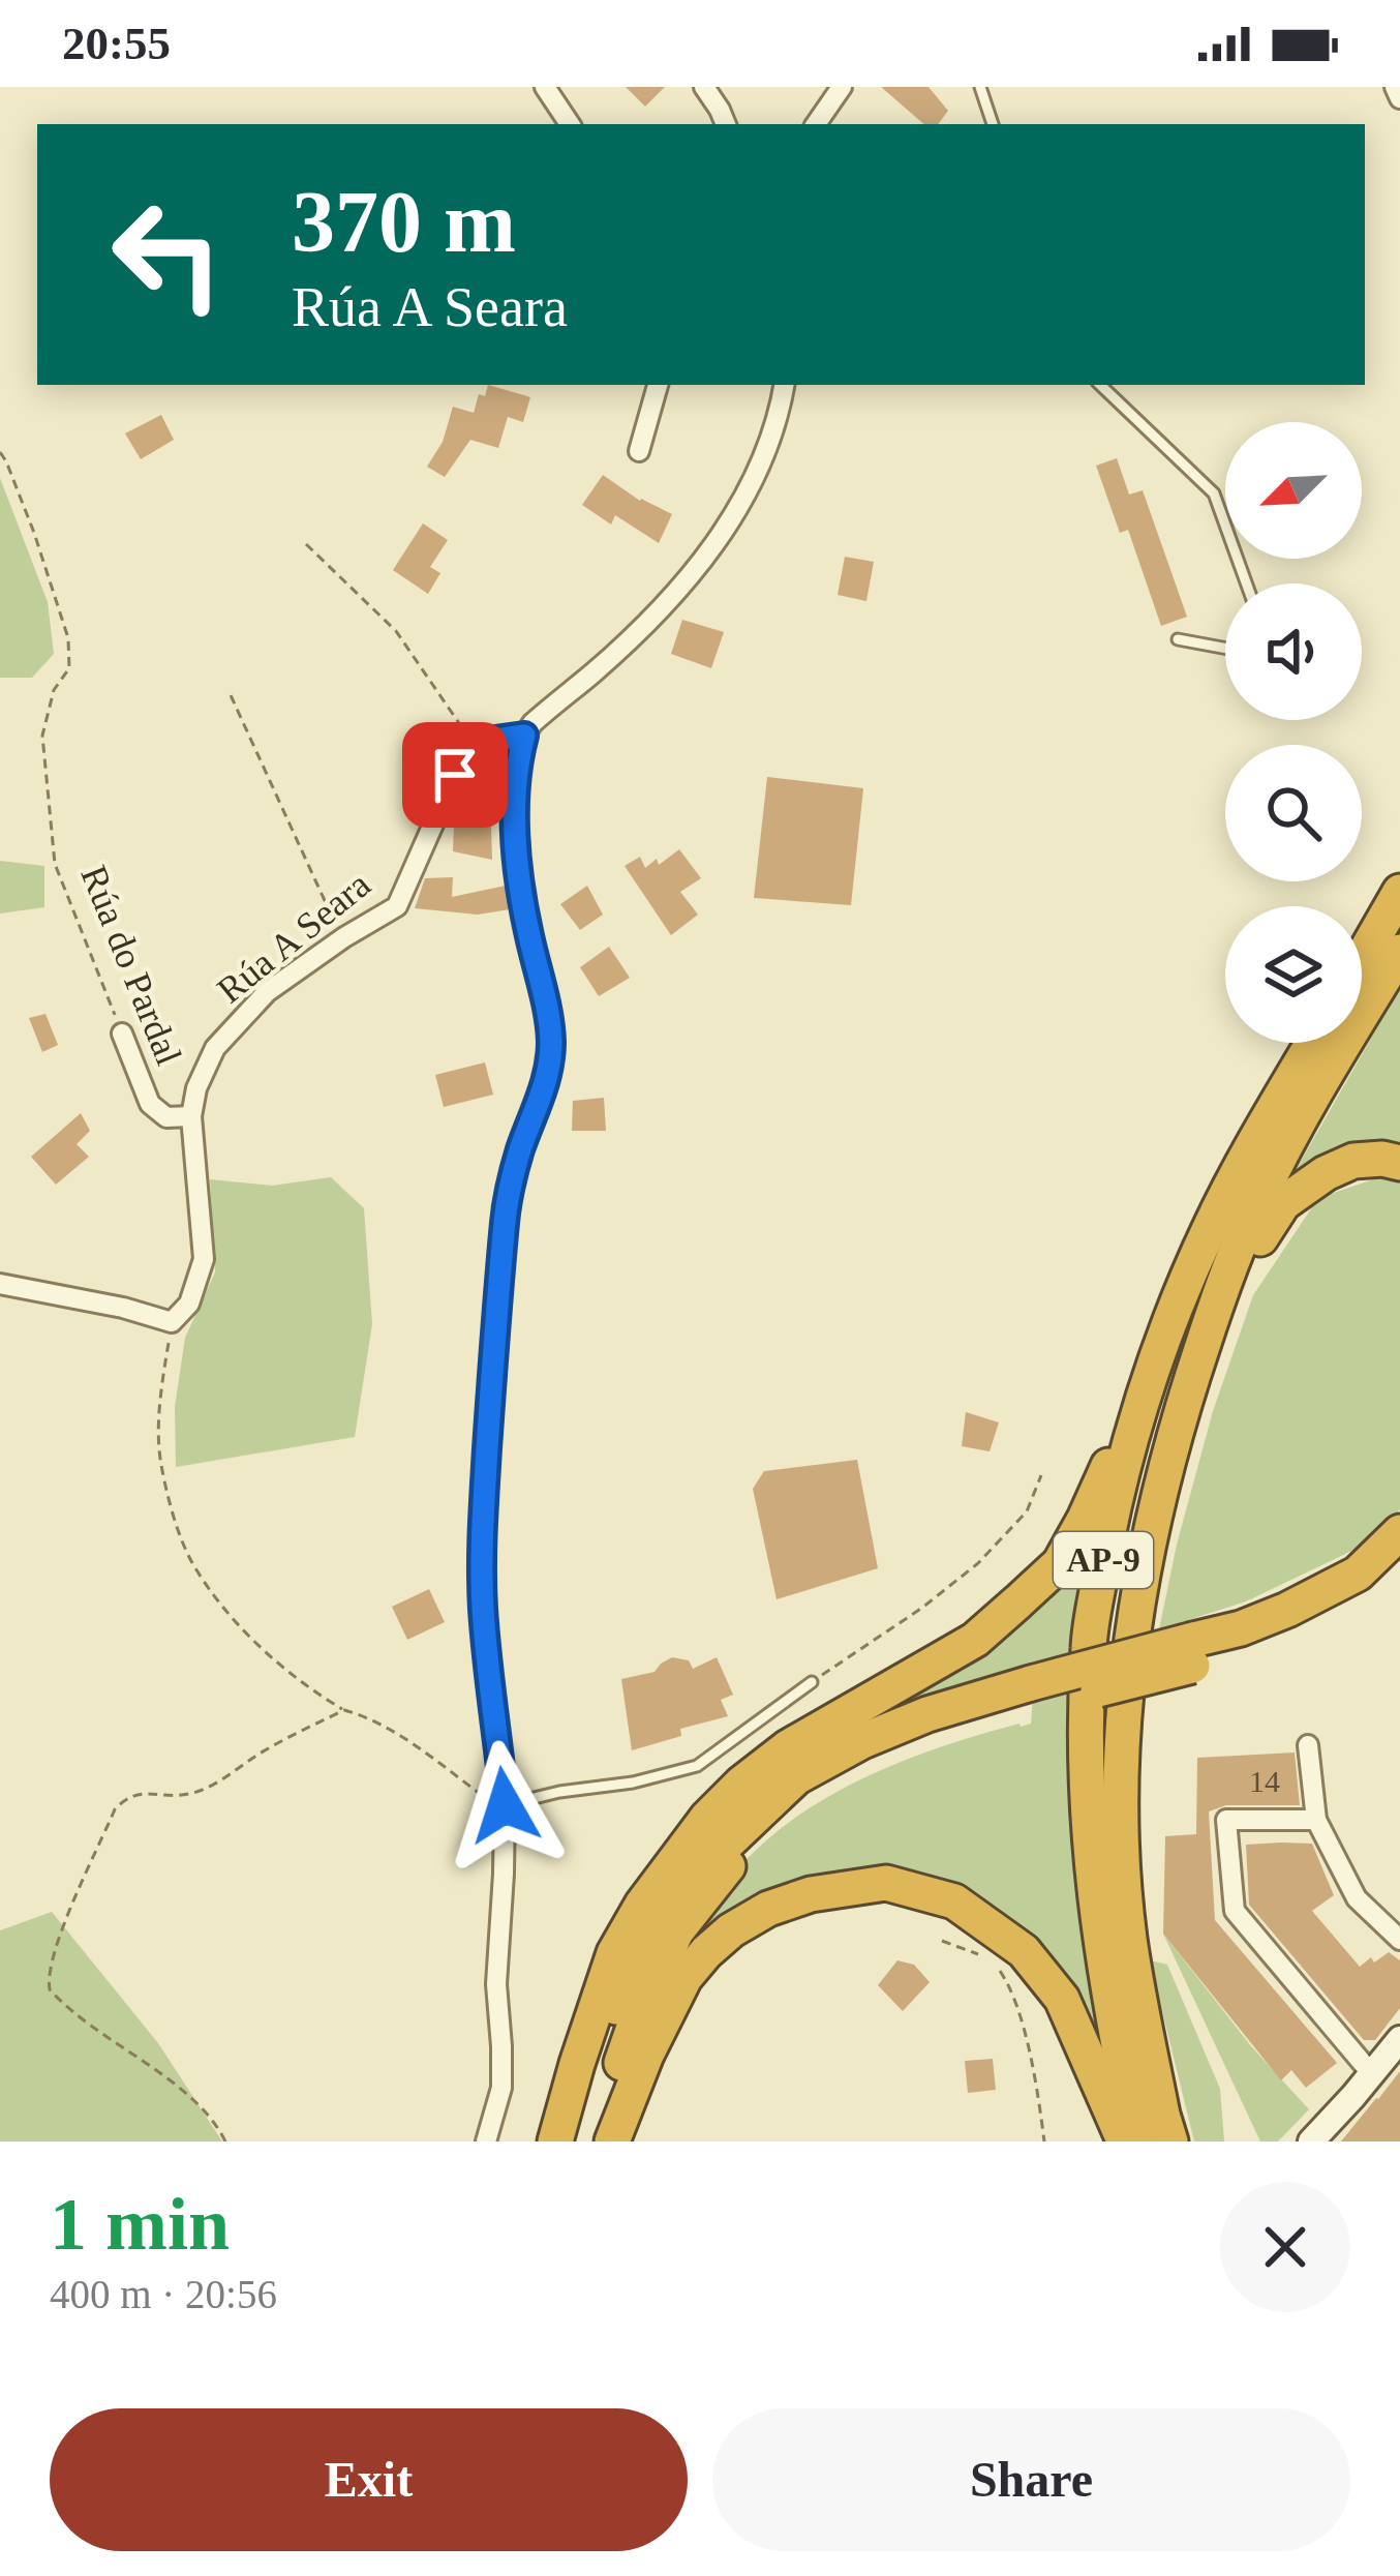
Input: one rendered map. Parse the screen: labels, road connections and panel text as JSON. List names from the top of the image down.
{
  "streets": {
    "highway": ["AP-9"],
    "street": ["Rúa A Seara", "Rúa do Pardal"]
  },
  "crossings": [
    ["Rúa A Seara", "Rúa do Pardal"]
  ],
  "house_numbers": ["14"],
  "north": "bottom left",
  "page": {
    "status": "20:55",
    "turn": ["370 m", "Rúa A Seara"],
    "heading": ["1 min", "400 m · 20:56"],
    "buttons": ["Exit", "Share"]
  }
}
